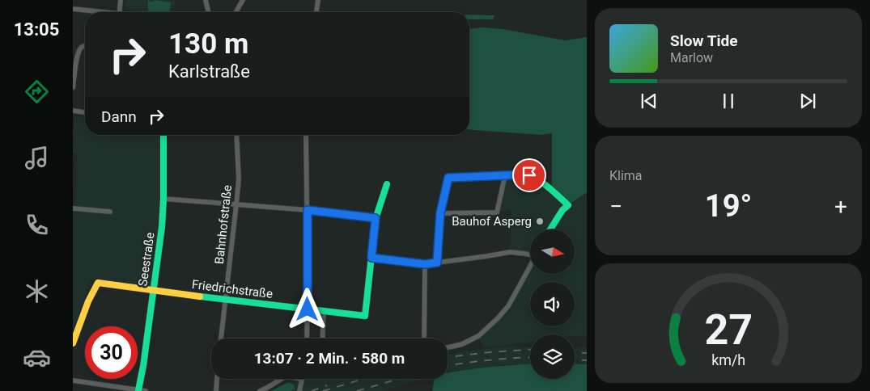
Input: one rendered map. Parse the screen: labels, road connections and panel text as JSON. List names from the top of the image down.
{
  "streets": {
    "street": ["Bahnhofstraße", "Seestraße", "Friedrichstraße"]
  },
  "crossings": [
    ["Bahnhofstraße", "Friedrichstraße"],
    ["Seestraße", "Friedrichstraße"]
  ],
  "places": ["Bauhof Asperg"],
  "north": "right",
  "page": {
    "tabs": "13:05",
    "turn": ["130 m", "Karlstraße"],
    "song": ["Slow Tide", "Marlow"],
    "then": "Dann",
    "tile": "Klima",
    "heat": ["−", "19°", "+"],
    "limit": "30",
    "trip": "13:07 · 2 Min. · 580 m",
    "gauge": ["27", "km/h"]
  }
}
